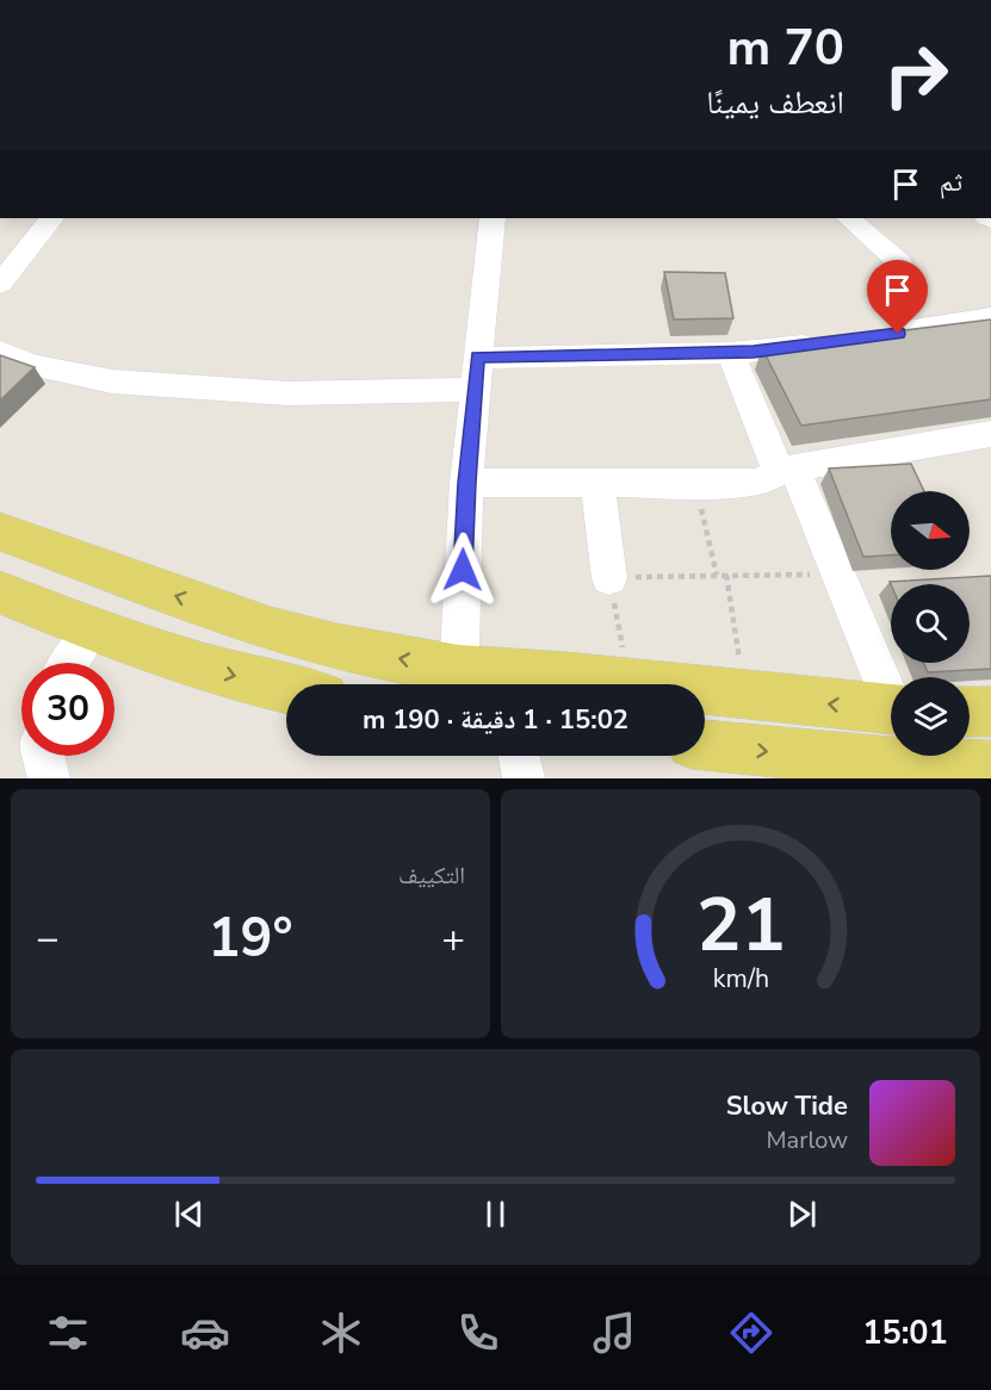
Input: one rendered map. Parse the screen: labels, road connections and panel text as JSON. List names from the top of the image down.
{
  "north": "right",
  "page": {
    "turn": ["70 m", "انعطف يمينًا"],
    "then": "ثم",
    "limit": "30",
    "trip": "15:02 · 1 دقيقة · 190 m",
    "tile": "التكييف",
    "heat": ["−", "19°", "+"],
    "song": ["Slow Tide", "Marlow"],
    "tabs": "15:01",
    "gauge": ["21", "km/h"]
  }
}
